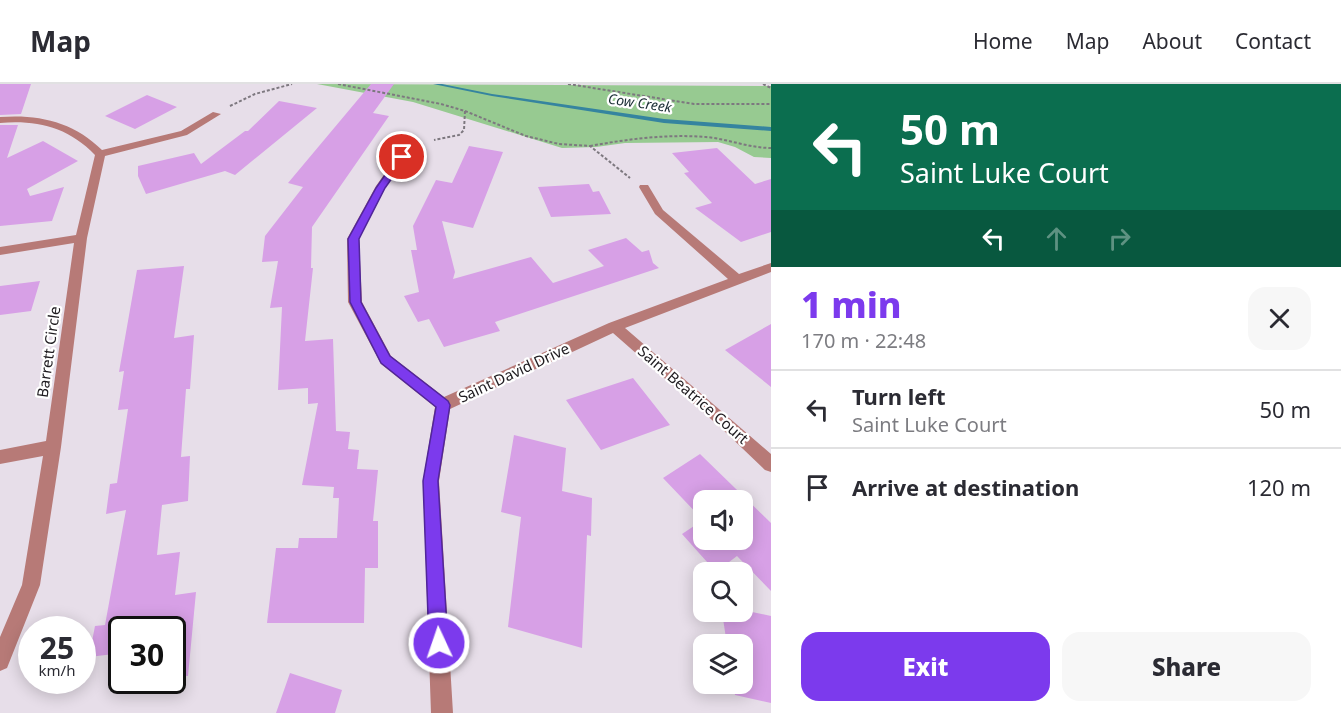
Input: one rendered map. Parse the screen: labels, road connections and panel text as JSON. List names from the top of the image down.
{
  "streets": {
    "street": ["Barrett Circle", "Saint David Drive", "Saint Beatrice Court"]
  },
  "crossings": [
    ["Saint David Drive", "Saint Beatrice Court"]
  ],
  "water": ["Cow Creek"],
  "page": {
    "header": "Map",
    "nav": [
      "Home",
      "Map",
      "About",
      "Contact"
    ],
    "turn": ["50 m", "Saint Luke Court"],
    "heading": ["1 min", "170 m · 22:48"],
    "list": [
      {
        "name": "Turn left",
        "note": "Saint Luke Court",
        "value": "50 m"
      },
      {
        "name": "Arrive at destination",
        "value": "120 m"
      }
    ],
    "speed": "25 km/h",
    "limit": "30",
    "buttons": ["Exit", "Share"]
  }
}
